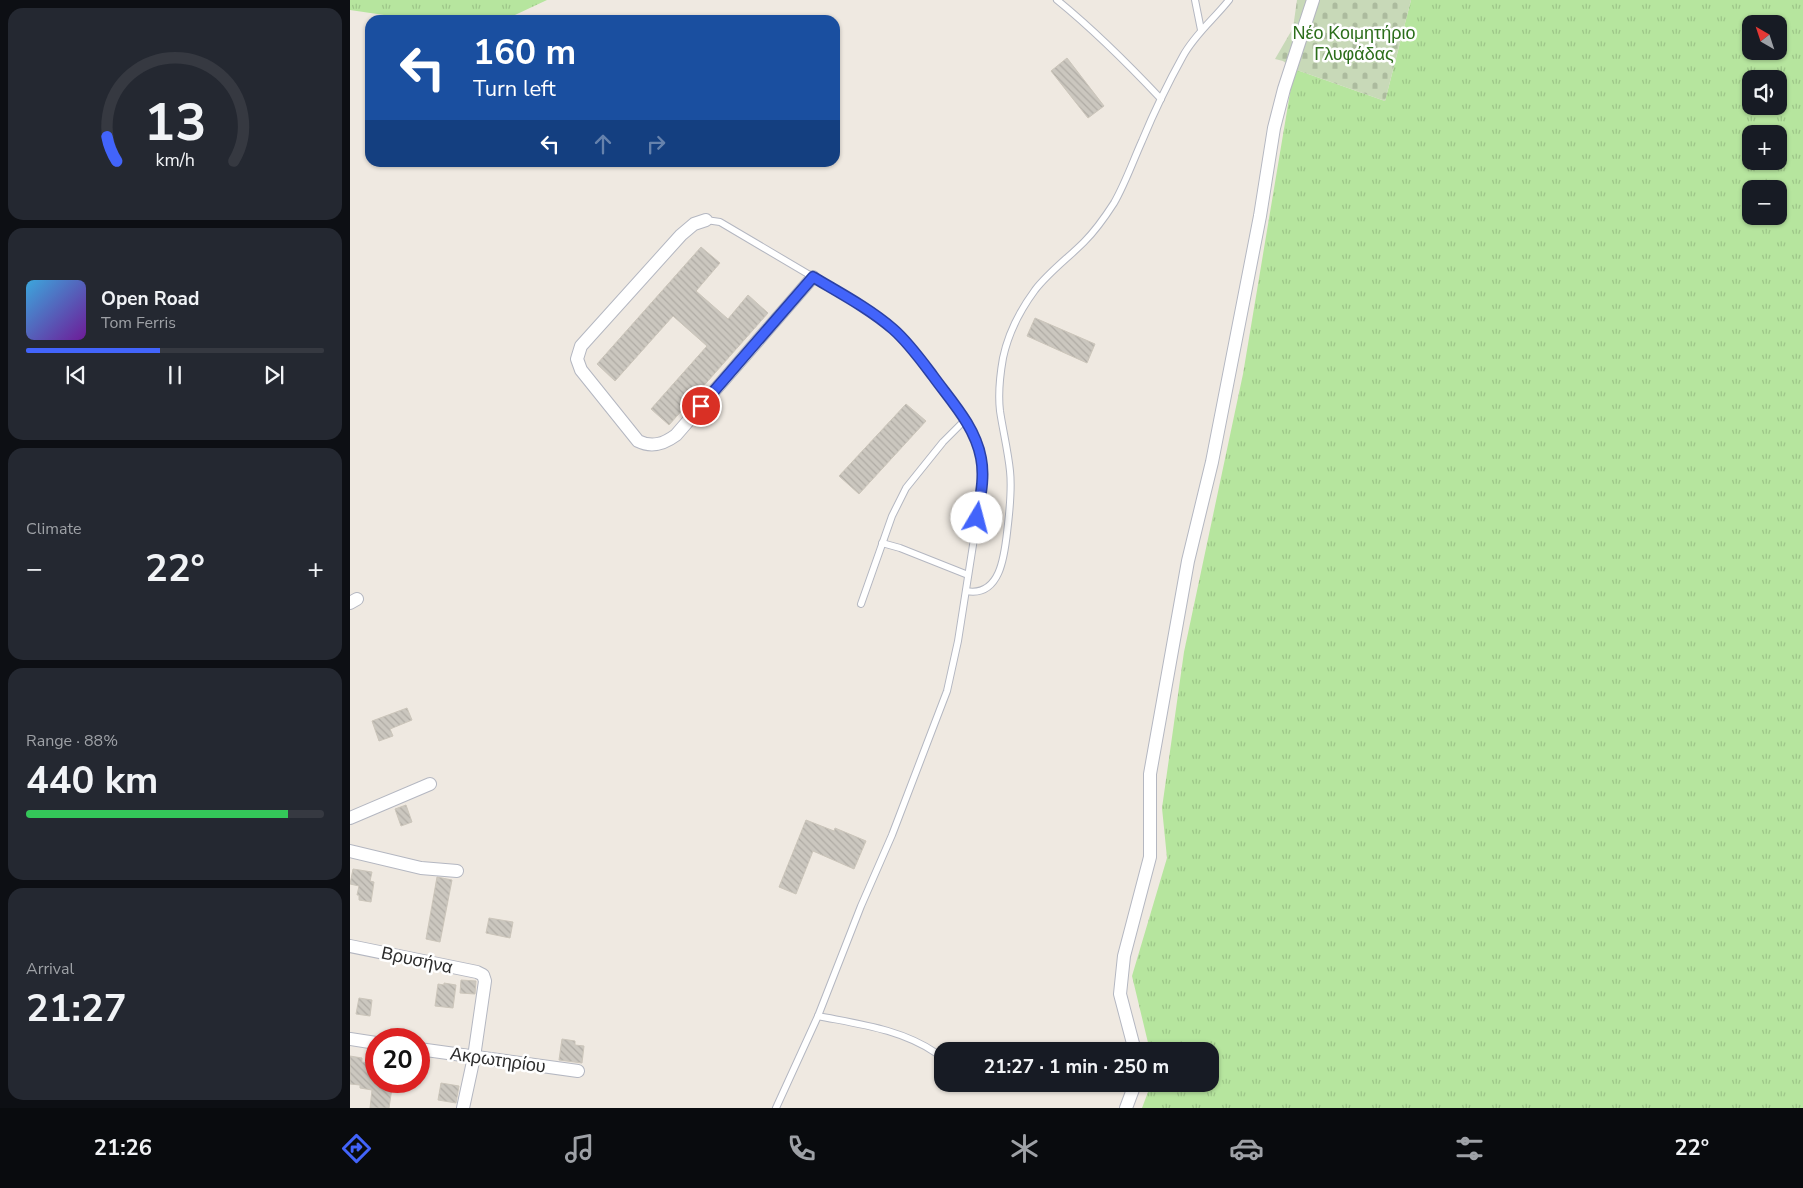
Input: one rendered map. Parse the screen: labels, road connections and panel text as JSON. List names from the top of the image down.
{
  "streets": {
    "street": ["Βρυσήνα", "Ακρωτηρίου"]
  },
  "crossings": [
    ["Βρυσήνα", "Ακρωτηρίου"]
  ],
  "parks": ["Νέο Κοιμητήριο Γλυφάδας"],
  "north": "top left",
  "page": {
    "map_buttons": ["+", "−"],
    "turn": ["160 m", "Turn left"],
    "song": ["Open Road", "Tom Ferris"],
    "tile": [
      "Climate",
      ["Range · 88%", "440 km"],
      ["Arrival", "21:27"]
    ],
    "heat": ["−", "22°", "+"],
    "limit": "20",
    "trip": "21:27 · 1 min · 250 m",
    "tabs": ["21:26", "22°"],
    "gauge": ["13", "km/h"]
  }
}
